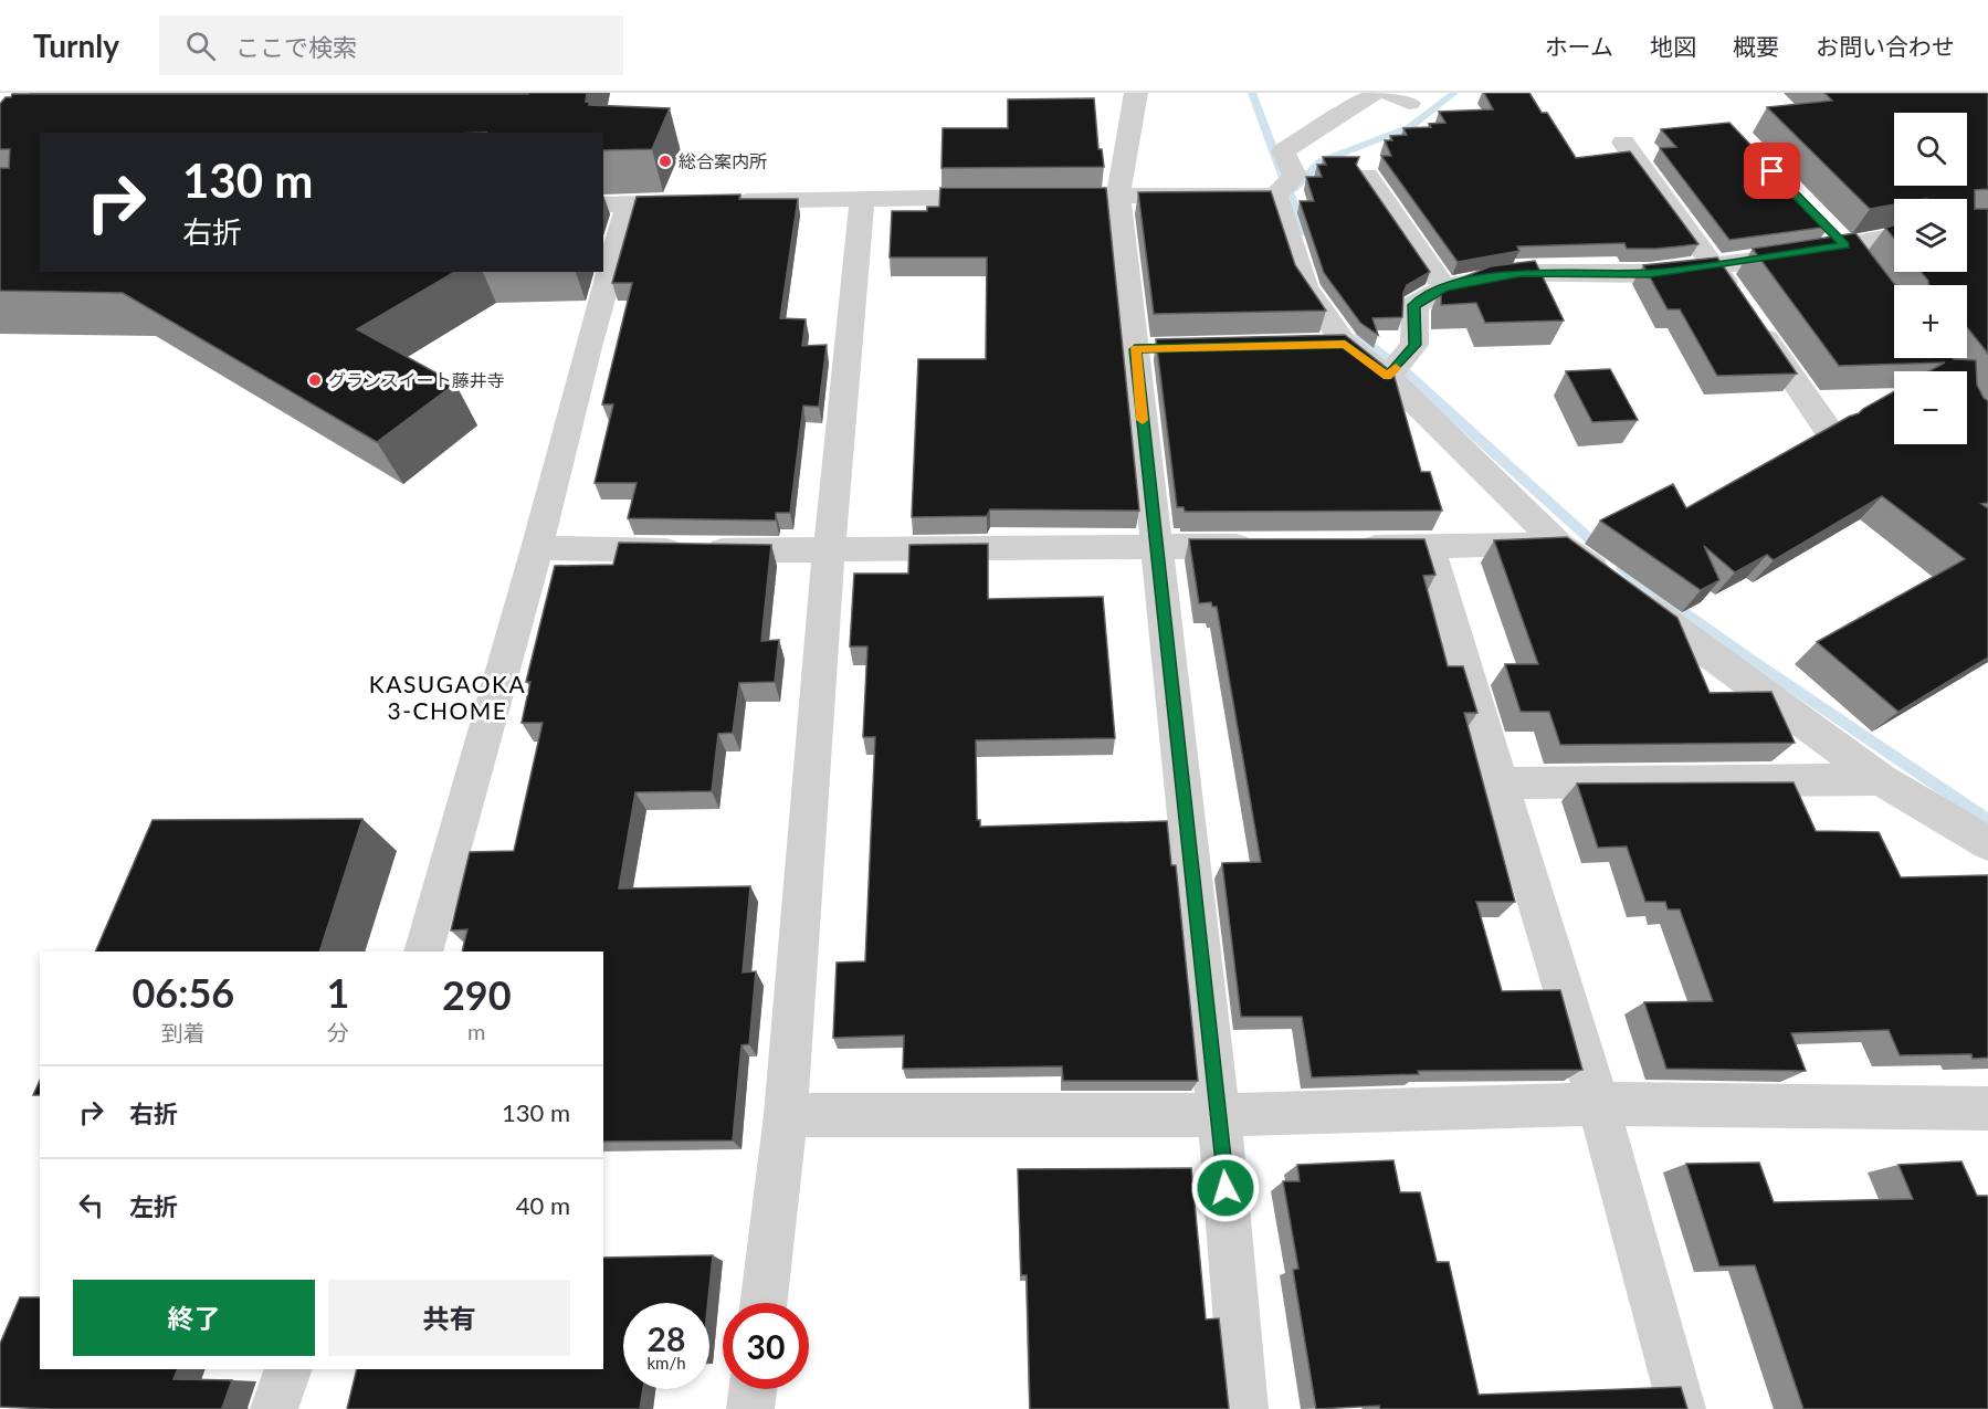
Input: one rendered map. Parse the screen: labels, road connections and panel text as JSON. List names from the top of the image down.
{
  "districts": ["KASUGAOKA 3-CHOME"],
  "places": ["総合案内所", "グランスイート藤井寺"],
  "page": {
    "header": "Turnly",
    "search": "ここで検索",
    "nav": [
      "ホーム",
      "地図",
      "概要",
      "お問い合わせ"
    ],
    "map_buttons": ["+", "−"],
    "turn": ["130 m", "右折"],
    "eta": [
      "06:56",
      "到着",
      "1",
      "分",
      "290",
      "m"
    ],
    "list": [
      {
        "name": "右折",
        "value": "130 m"
      },
      {
        "name": "左折",
        "value": "40 m"
      }
    ],
    "buttons": ["終了", "共有"],
    "speed": "28 km/h",
    "limit": "30"
  }
}
